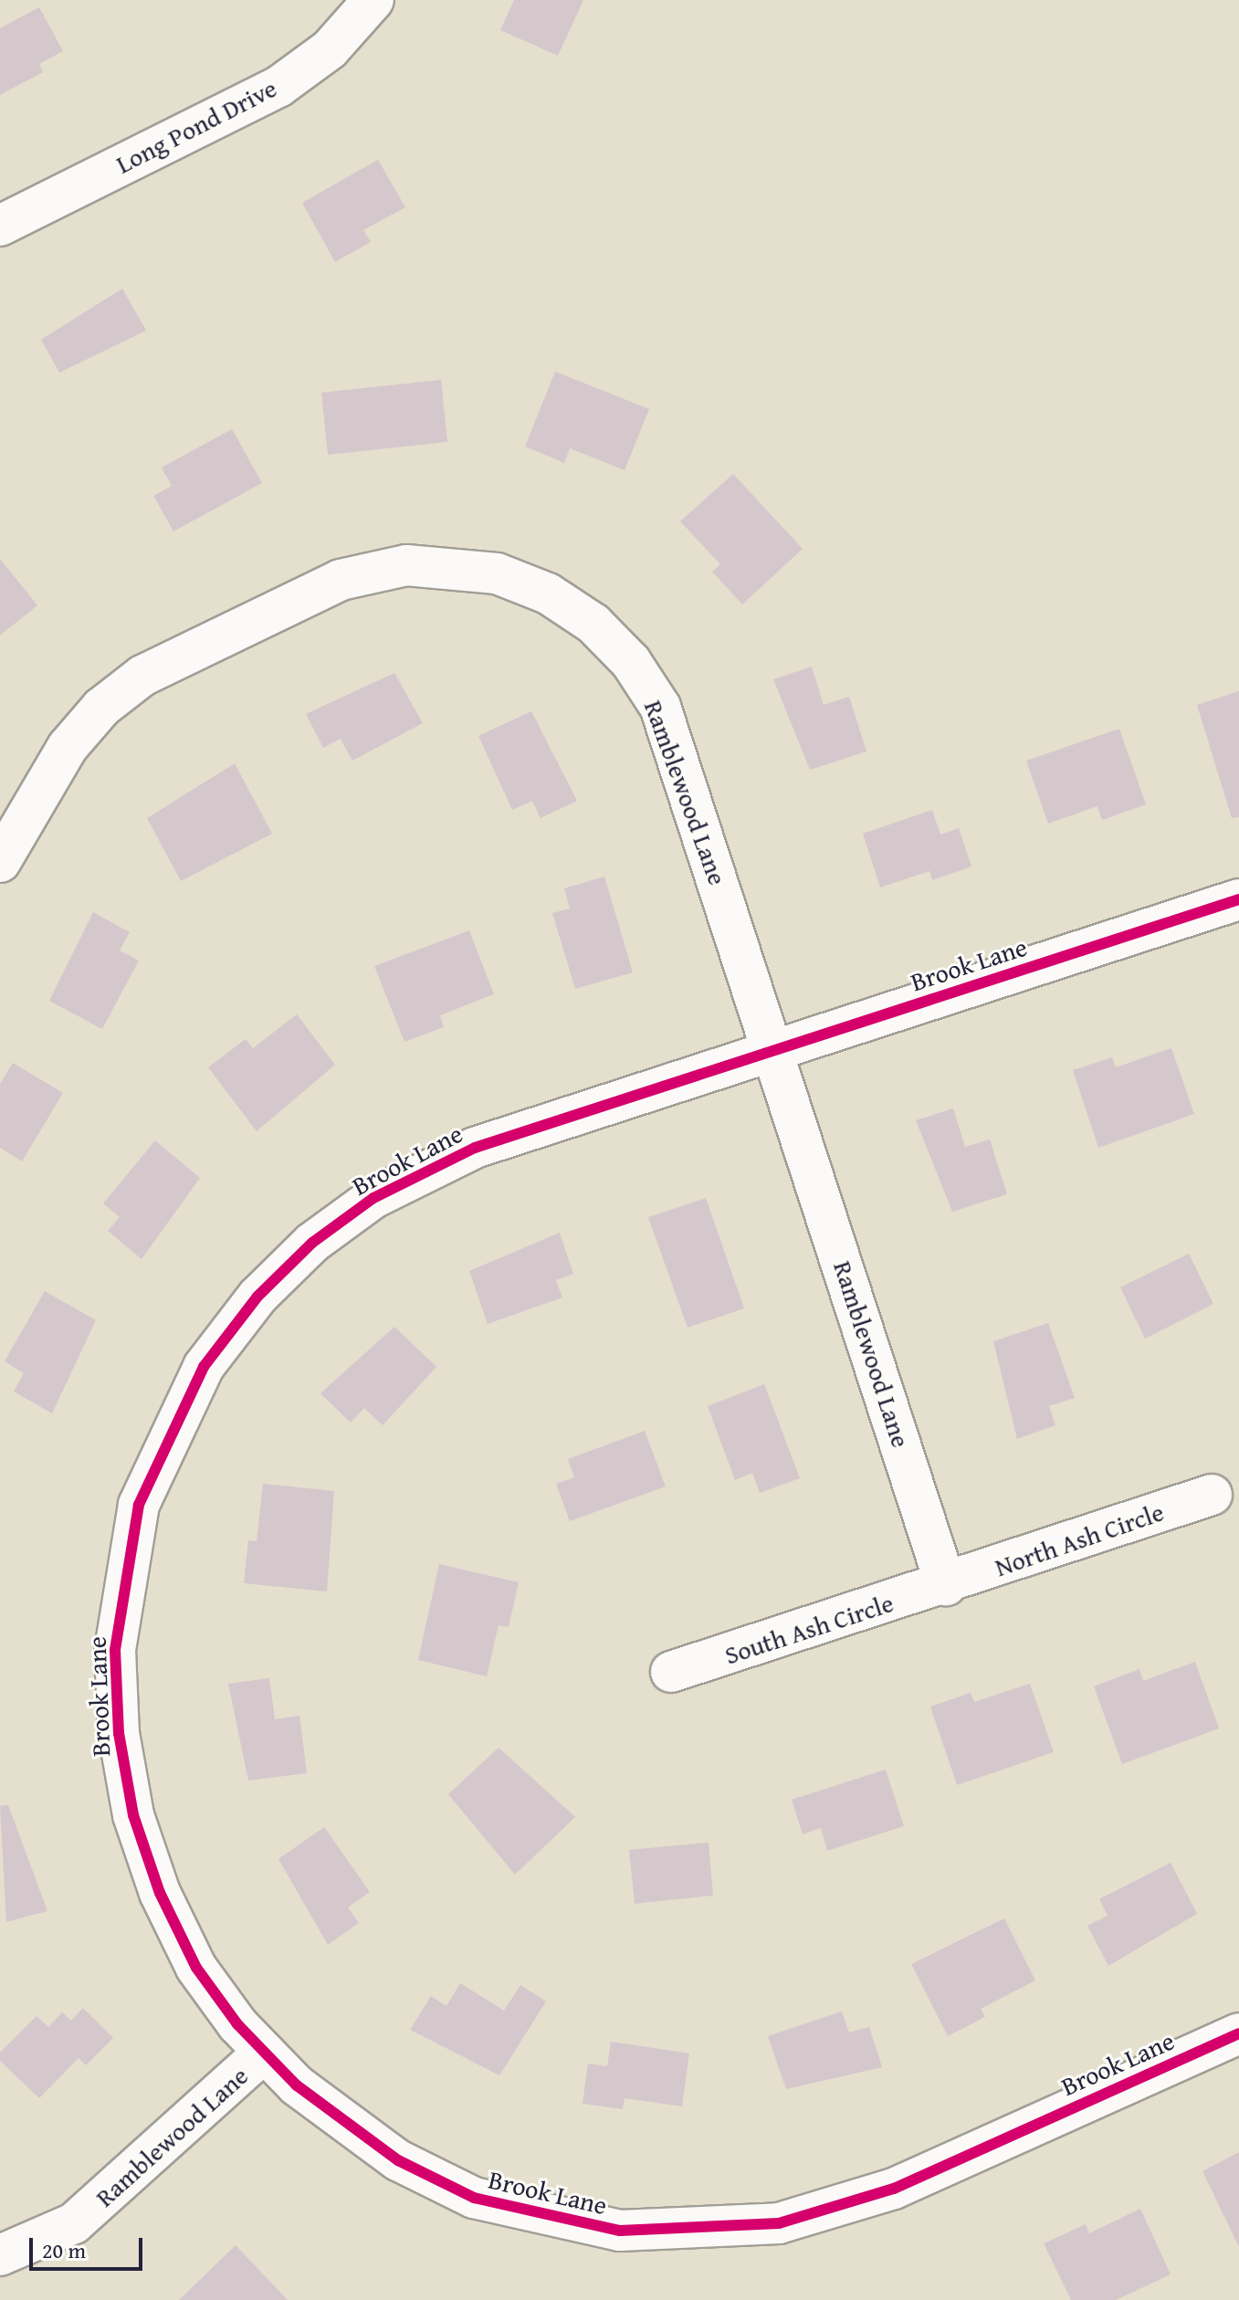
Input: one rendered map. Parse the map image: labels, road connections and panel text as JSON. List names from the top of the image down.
{
  "streets": {
    "street": [
      "Long Pond Drive",
      "Ramblewood Lane",
      "Brook Lane",
      "North Ash Circle",
      "South Ash Circle"
    ]
  },
  "crossings": [
    ["Ramblewood Lane", "Brook Lane"],
    ["Ramblewood Lane", "North Ash Circle"],
    ["Ramblewood Lane", "South Ash Circle"],
    ["North Ash Circle", "South Ash Circle"]
  ],
  "scale_bar": "20 m"
}
